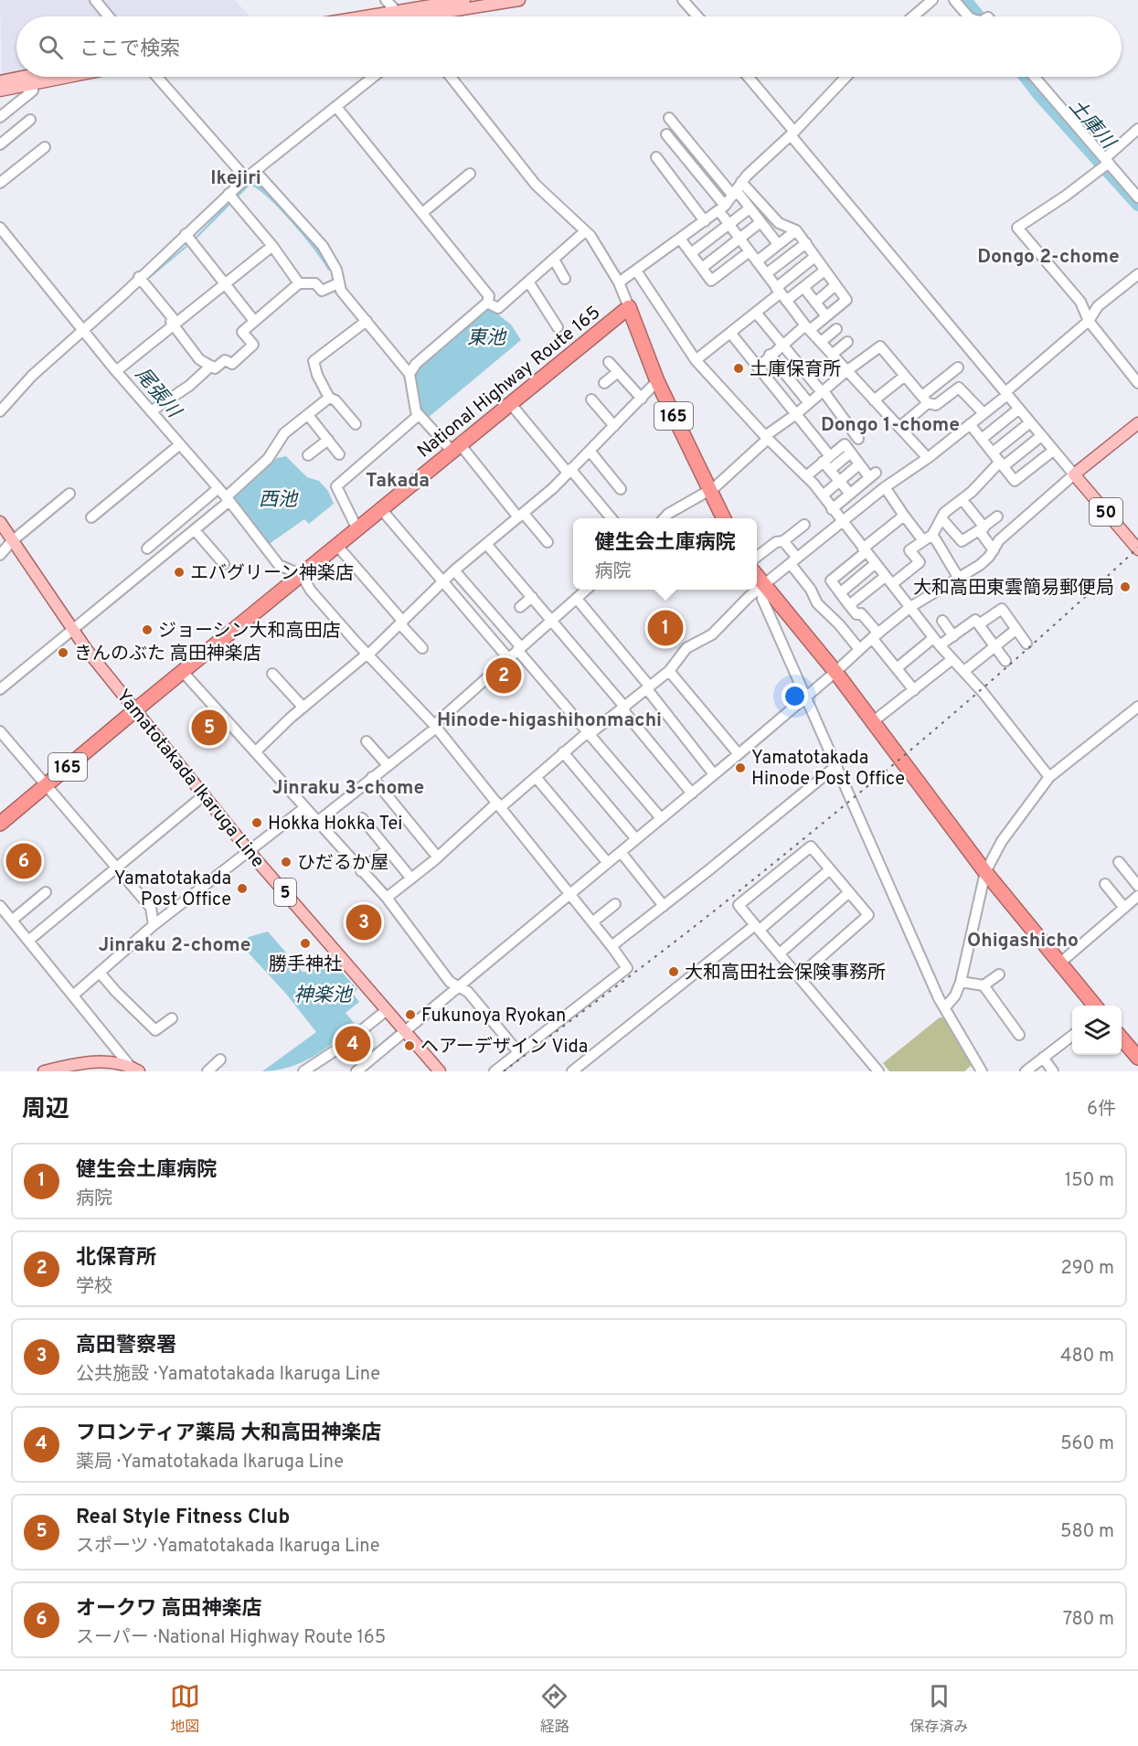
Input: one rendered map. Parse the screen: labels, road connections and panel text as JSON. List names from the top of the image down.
{
  "streets": {
    "highway": ["National Highway Route 165", "165"],
    "main road": ["50", "Yamatotakada Ikaruga Line", "5"]
  },
  "crossings": [
    ["National Highway Route 165", "165"],
    ["National Highway Route 165", "Yamatotakada Ikaruga Line"]
  ],
  "districts": [
    "Ikejiri",
    "Dongo 2-chome",
    "Dongo 1-chome",
    "Takada",
    "Hinode-higashihonmachi",
    "Jinraku 3-chome",
    "Ohigashicho",
    "Jinraku 2-chome"
  ],
  "water": [
    "土庫川",
    "東池",
    "尾張川",
    "西池",
    "神楽池"
  ],
  "places": [
    "土庫保育所",
    "エバグリーン神楽店",
    "大和高田東雲簡易郵便局",
    "ジョーシン大和高田店",
    "きんのぶた 高田神楽店",
    "Yamatotakada Hinode Post Office",
    "Hokka Hokka Tei",
    "ひだるか屋",
    "Yamatotakada Post Office",
    "勝手神社",
    "大和高田社会保険事務所",
    "Fukunoya Ryokan",
    "ヘアーデザイン Vida"
  ],
  "page": {
    "search": "ここで検索",
    "popup": ["健生会土庫病院", "病院"],
    "pins": [
      "1",
      "2",
      "5",
      "6",
      "3",
      "4"
    ],
    "heading": ["周辺", "6件"],
    "list": [
      {
        "mark": "1",
        "name": "健生会土庫病院",
        "note": "病院",
        "value": "150 m"
      },
      {
        "mark": "2",
        "name": "北保育所",
        "note": "学校",
        "value": "290 m"
      },
      {
        "mark": "3",
        "name": "高田警察署",
        "note": "公共施設 · Yamatotakada Ikaruga Line",
        "value": "480 m"
      },
      {
        "mark": "4",
        "name": "フロンティア薬局 大和高田神楽店",
        "note": "薬局 · Yamatotakada Ikaruga Line",
        "value": "560 m"
      },
      {
        "mark": "5",
        "name": "Real Style Fitness Club",
        "note": "スポーツ · Yamatotakada Ikaruga Line",
        "value": "580 m"
      },
      {
        "mark": "6",
        "name": "オークワ 高田神楽店",
        "note": "スーパー · National Highway Route 165",
        "value": "780 m"
      }
    ],
    "nav": ["地図", "経路", "保存済み"]
  }
}
